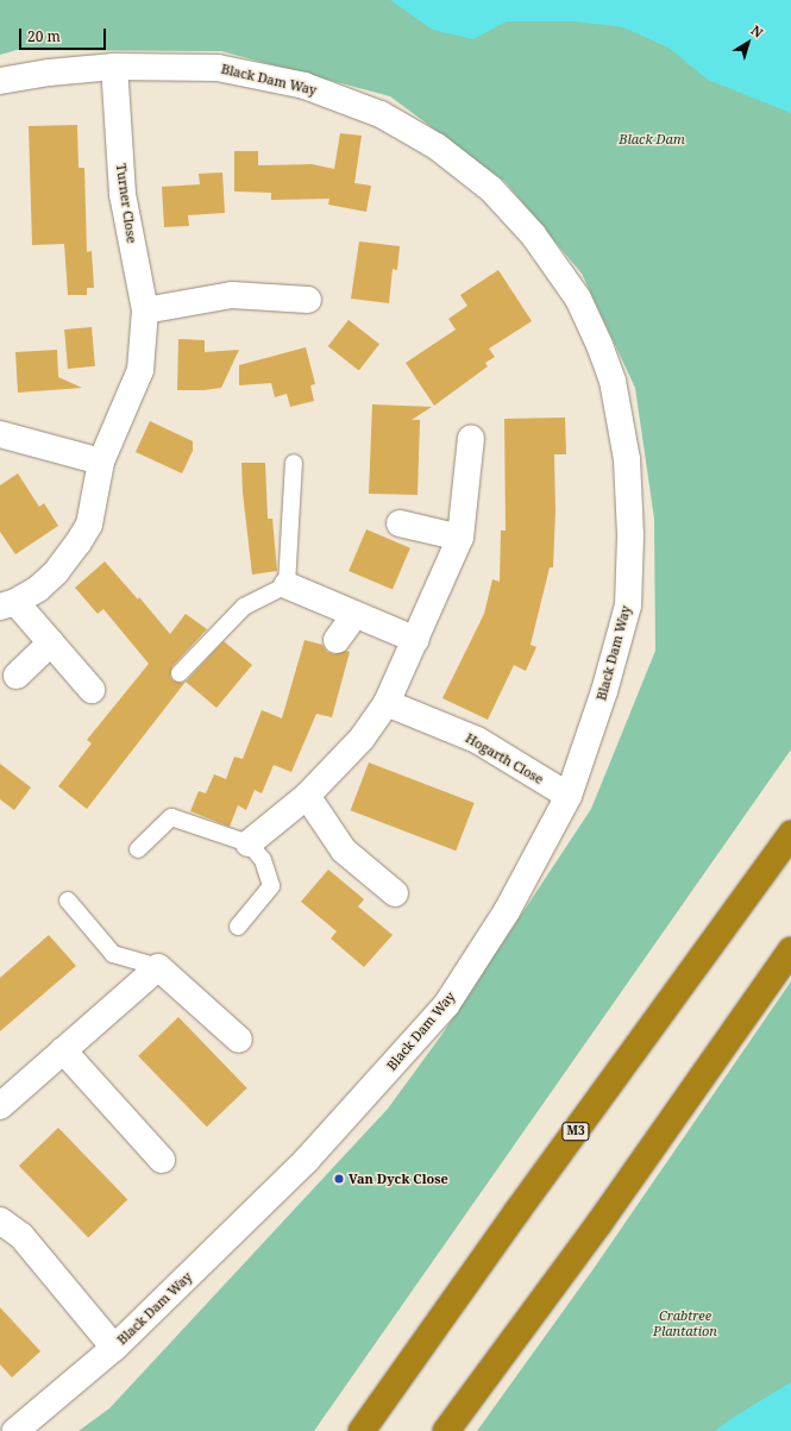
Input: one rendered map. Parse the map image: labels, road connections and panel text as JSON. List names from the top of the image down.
{
  "streets": {
    "highway": ["M3"],
    "street": ["Black Dam Way", "Turner Close", "Hogarth Close"]
  },
  "crossings": [
    ["Black Dam Way", "Turner Close"],
    ["Black Dam Way", "Hogarth Close"]
  ],
  "parks": ["Black Dam", "Crabtree Plantation"],
  "places": ["Van Dyck Close"],
  "scale_bar": "20 m",
  "north": "top right"
}
